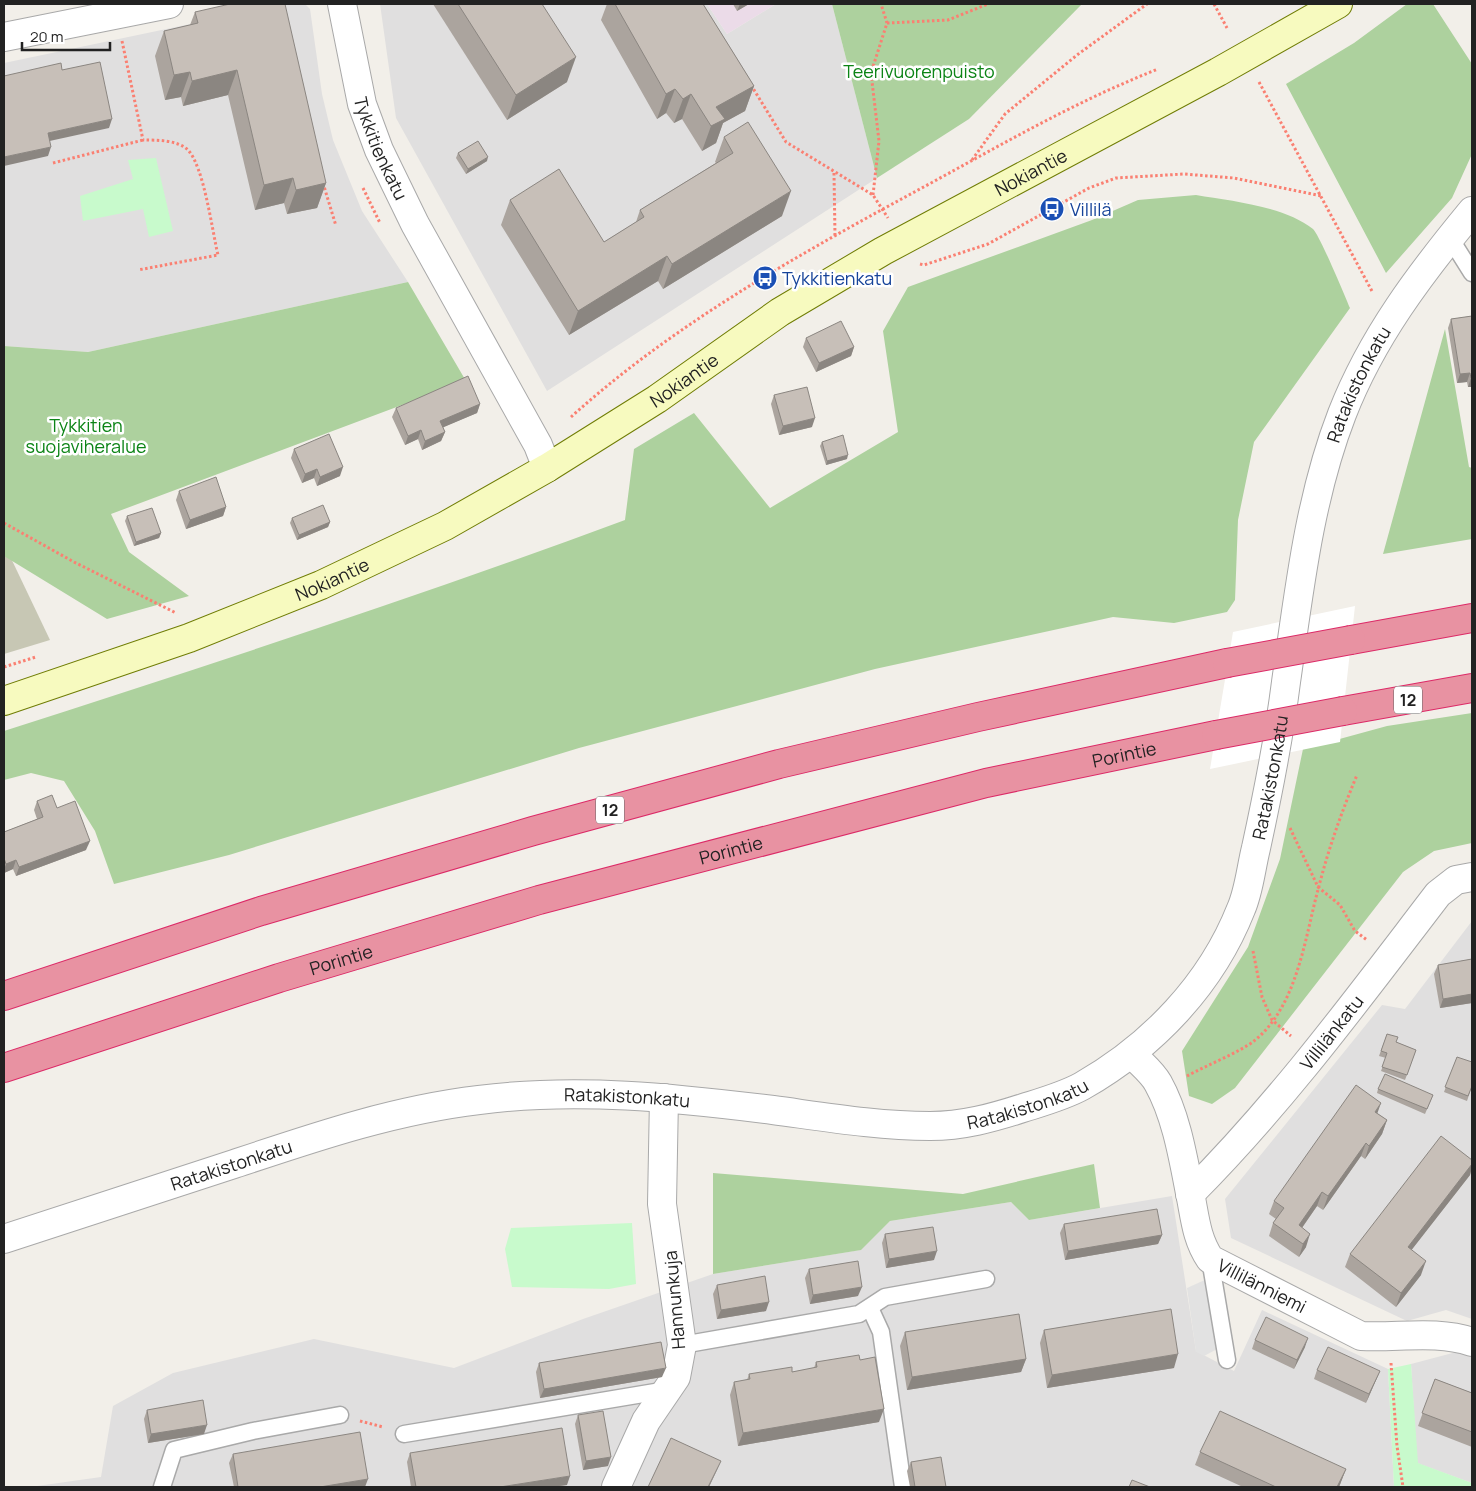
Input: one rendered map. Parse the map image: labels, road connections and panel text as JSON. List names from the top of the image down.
{
  "streets": {
    "highway": ["12", "Porintie"],
    "main road": ["Nokiantie"],
    "street": [
      "Tykkitienkatu",
      "Ratakistonkatu",
      "Villilänkatu",
      "Villilänniemi",
      "Hannunkuja"
    ]
  },
  "crossings": [
    ["Tykkitienkatu", "Nokiantie"],
    ["Ratakistonkatu", "Villilänniemi"],
    ["Ratakistonkatu", "Hannunkuja"],
    ["Villilänkatu", "Villilänniemi"]
  ],
  "parks": ["Teerivuorenpuisto", "Tykkitien suojaviheralue"],
  "places": {
    "bus stop": ["Villilä", "Tykkitienkatu"]
  },
  "scale_bar": "20 m"
}
